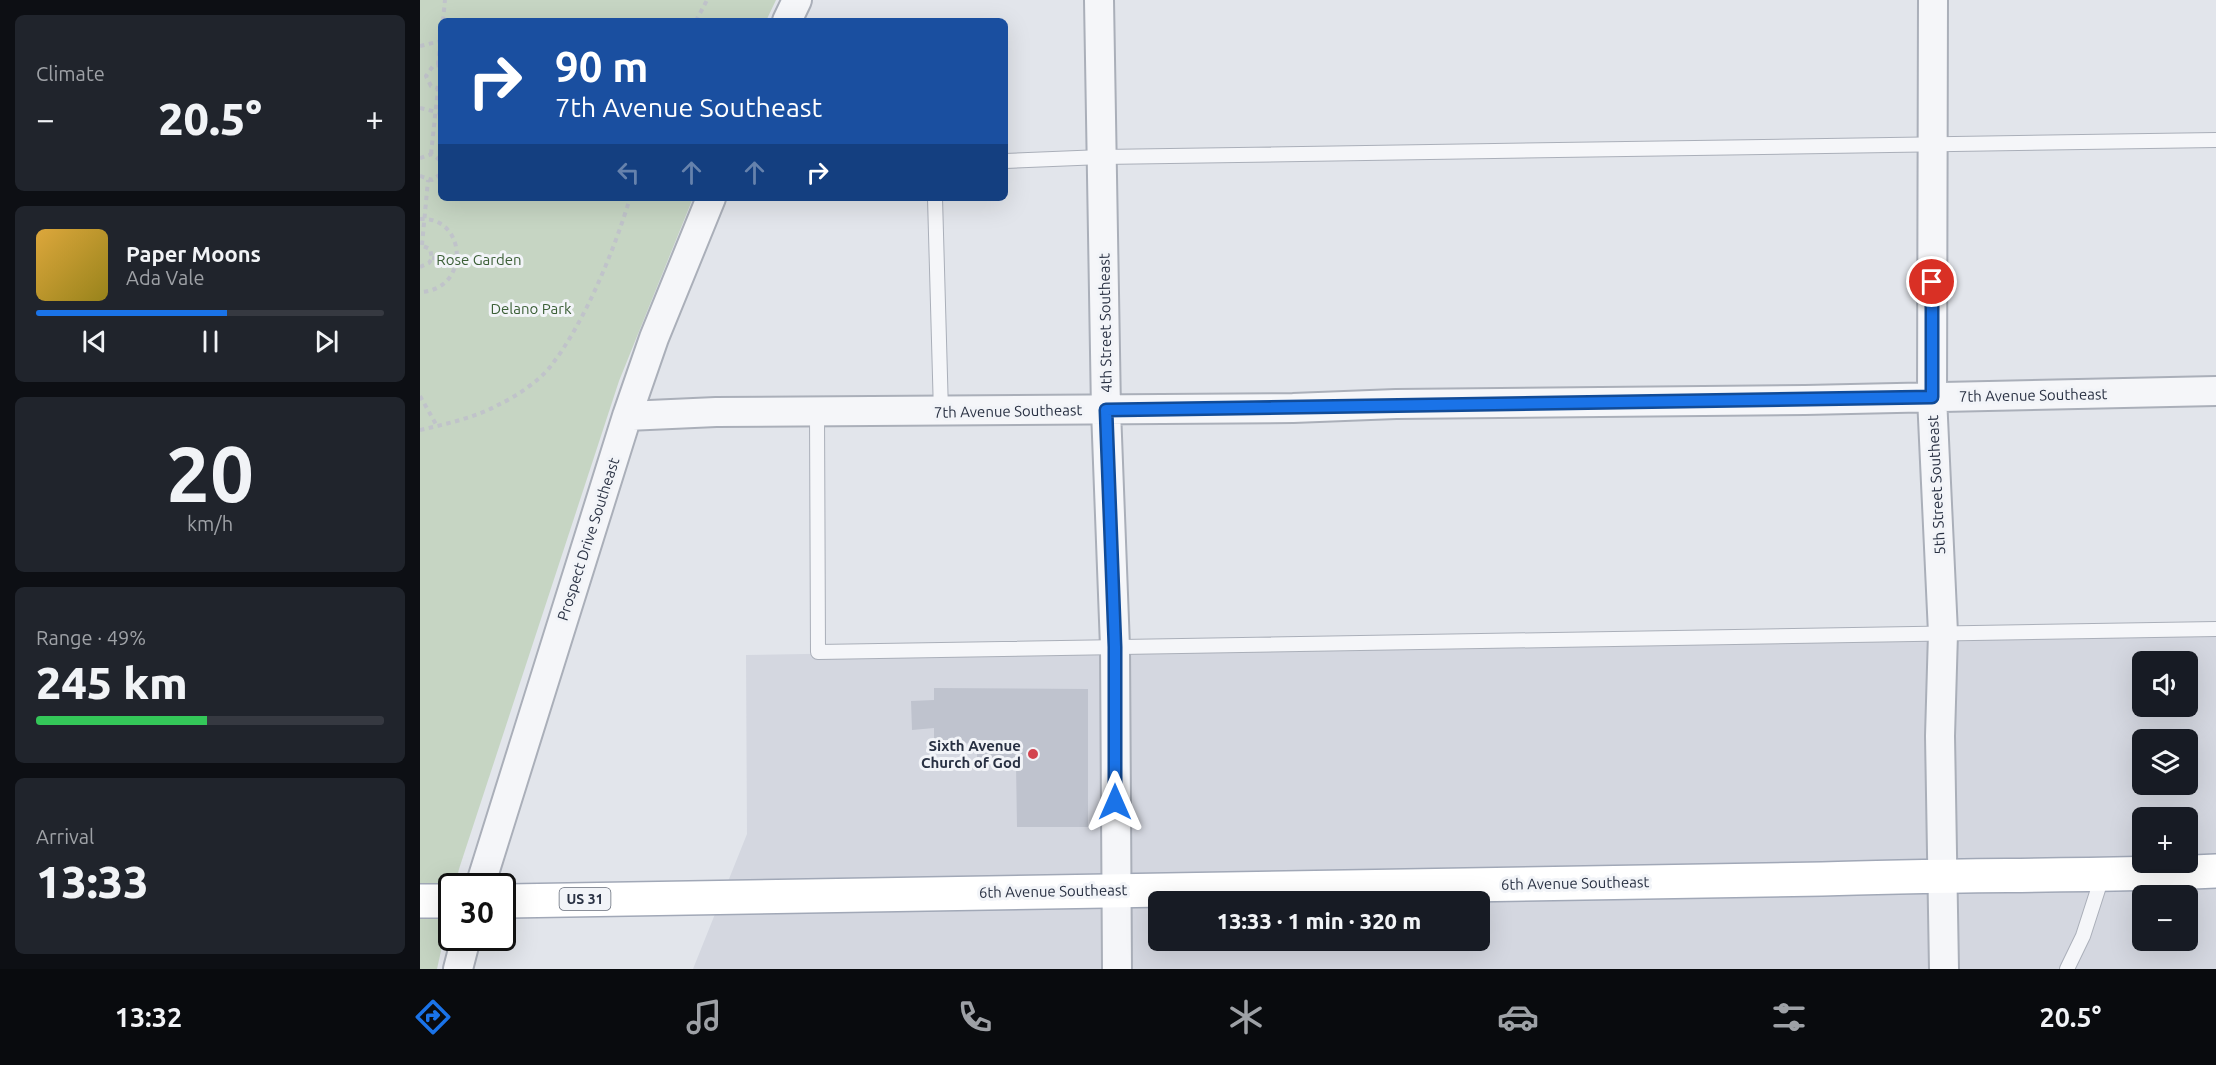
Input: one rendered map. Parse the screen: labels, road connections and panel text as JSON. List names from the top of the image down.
{
  "streets": {
    "main road": ["6th Avenue Southeast", "US 31"],
    "street": [
      "4th Street Southeast",
      "7th Avenue Southeast",
      "5th Street Southeast",
      "Prospect Drive Southeast"
    ]
  },
  "crossings": [
    ["4th Street Southeast", "7th Avenue Southeast"],
    ["4th Street Southeast", "6th Avenue Southeast"],
    ["7th Avenue Southeast", "5th Street Southeast"],
    ["7th Avenue Southeast", "Prospect Drive Southeast"],
    ["5th Street Southeast", "6th Avenue Southeast"]
  ],
  "parks": ["Rose Garden", "Delano Park"],
  "places": ["Sixth Avenue Church of God"],
  "page": {
    "tile": [
      "Climate",
      ["20", "km/h"],
      ["Range · 49%", "245 km"],
      ["Arrival", "13:33"]
    ],
    "turn": ["90 m", "7th Avenue Southeast"],
    "heat": ["−", "20.5°", "+"],
    "song": ["Paper Moons", "Ada Vale"],
    "map_buttons": ["+", "−"],
    "limit": "30",
    "trip": "13:33 · 1 min · 320 m",
    "tabs": ["13:32", "20.5°"]
  }
}
